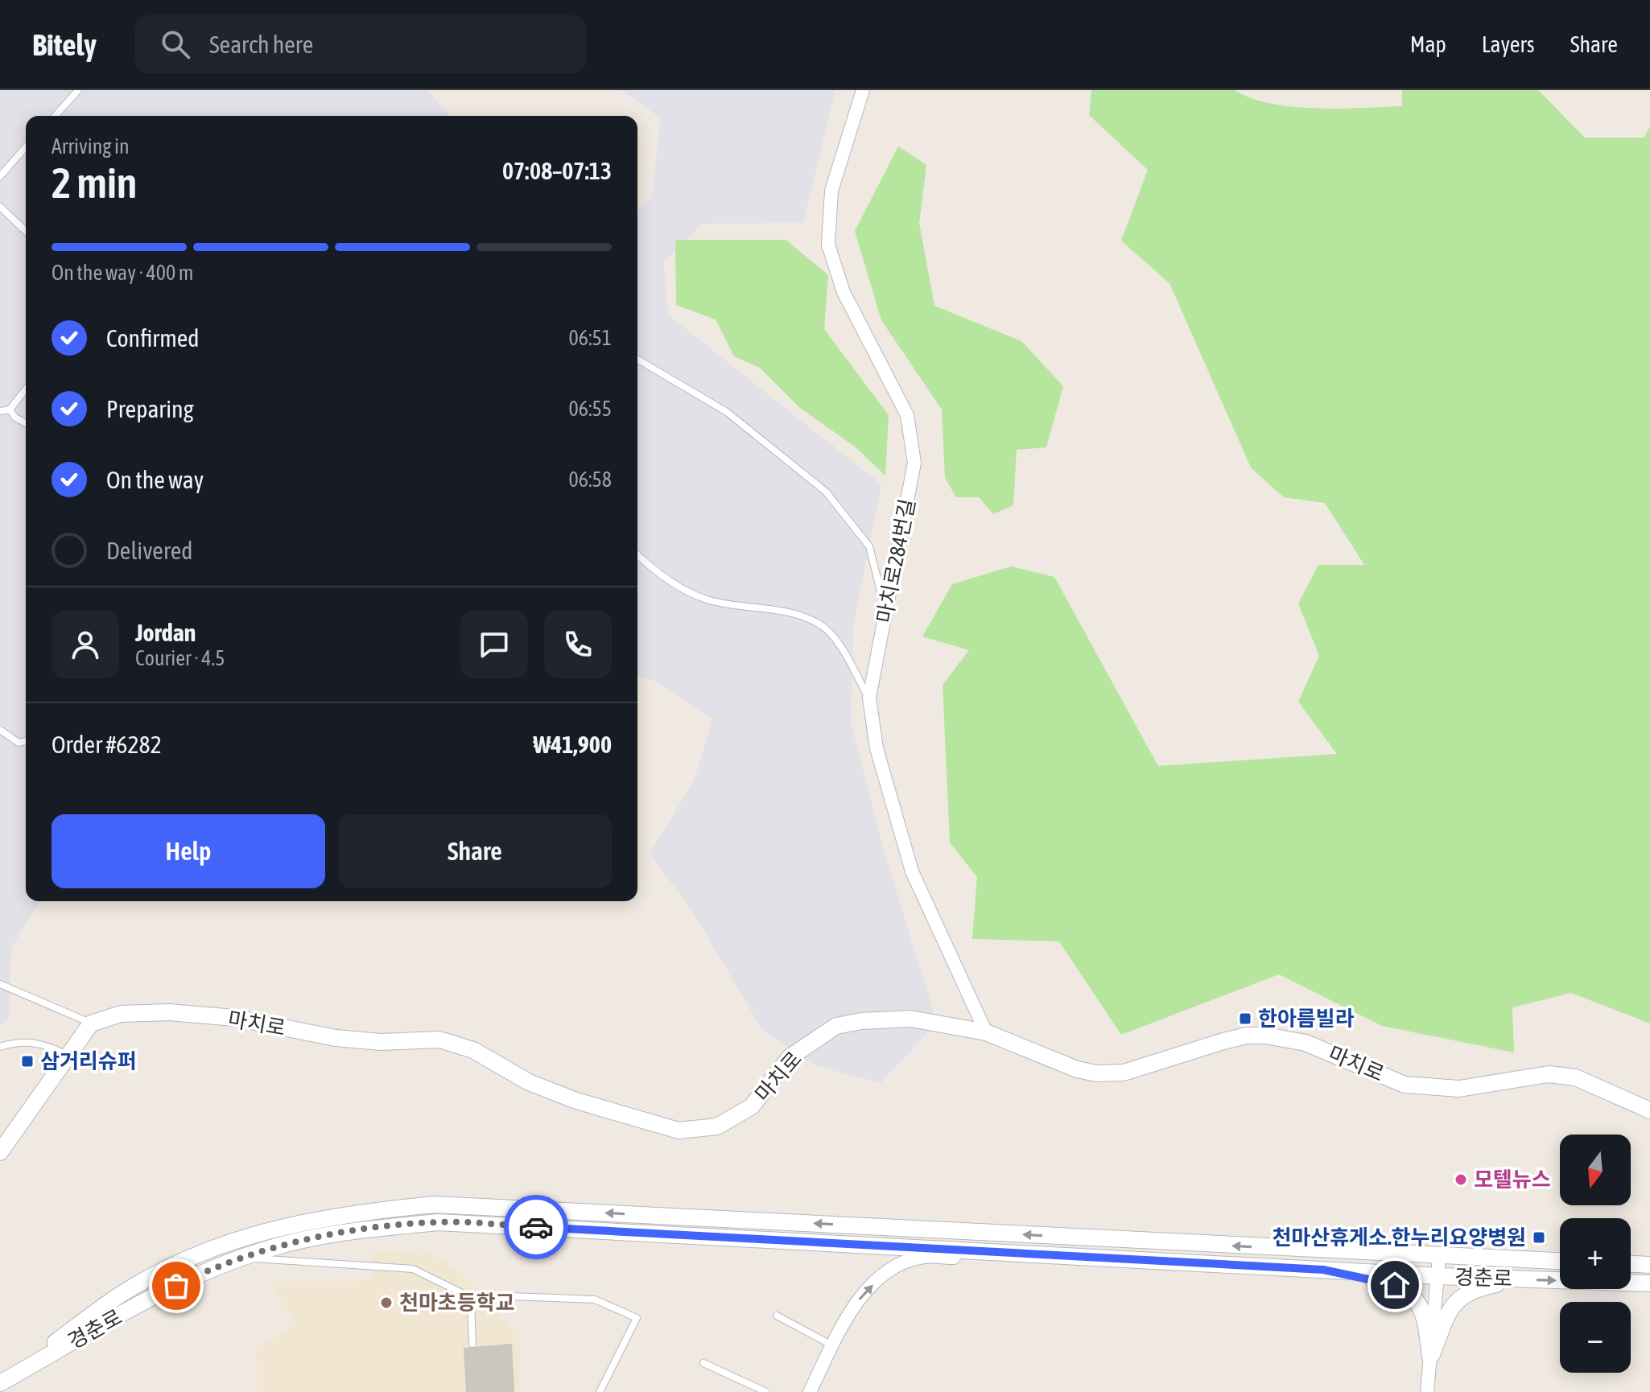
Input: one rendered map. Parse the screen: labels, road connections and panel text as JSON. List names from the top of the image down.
{
  "streets": {
    "street": ["마치로284번길", "마치로", "경춘로"]
  },
  "crossings": [
    ["마치로284번길", "마치로"]
  ],
  "places": {
    "transit": ["한아름빌라", "삼거리슈퍼", "천마산휴게소.한누리요양병원"],
    "other": ["모텔뉴스", "천마초등학교"]
  },
  "north": "bottom",
  "page": {
    "header": "Bitely",
    "search": "Search here",
    "nav": ["Map", "Layers", "Share"],
    "heading": ["2 min", "Arriving in", "07:08–07:13"],
    "panel": [
      "Jordan",
      "Courier · 4.5",
      "Order #6282",
      "₩41,900"
    ],
    "bar": "On the way · 400 m",
    "list": [
      ["Confirmed", "06:51"],
      ["Preparing", "06:55"],
      ["On the way", "06:58"],
      "Delivered"
    ],
    "buttons": ["Help", "Share"],
    "map_buttons": ["+", "−"]
  }
}
